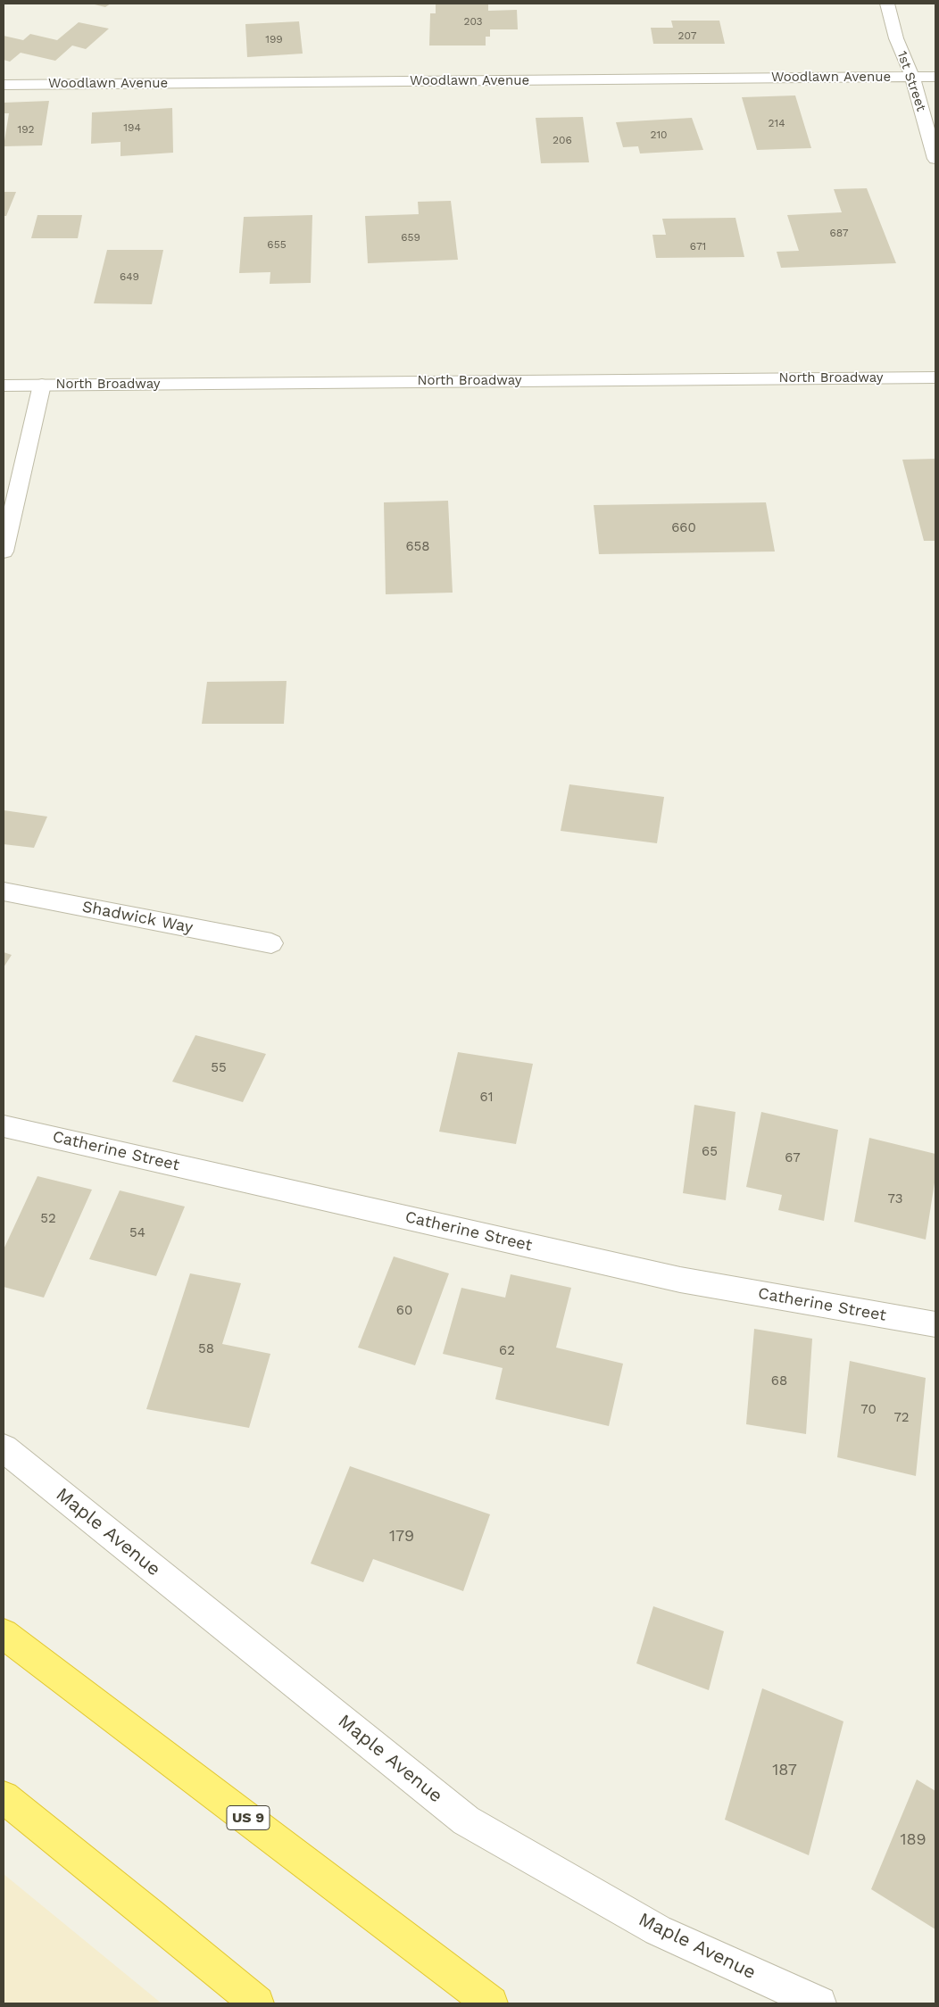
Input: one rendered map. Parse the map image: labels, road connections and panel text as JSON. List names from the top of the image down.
{
  "streets": {
    "highway": ["US 9"],
    "street": [
      "Woodlawn Avenue",
      "1st Street",
      "North Broadway",
      "Shadwick Way",
      "Catherine Street",
      "Maple Avenue"
    ]
  },
  "crossings": [
    ["Woodlawn Avenue", "1st Street"]
  ],
  "house_numbers": [
    "203",
    "207",
    "199",
    "214",
    "194",
    "192",
    "210",
    "206",
    "687",
    "659",
    "655",
    "671",
    "649",
    "660",
    "658",
    "55",
    "61",
    "65",
    "67",
    "73",
    "52",
    "54",
    "60",
    "58",
    "62",
    "68",
    "70",
    "72",
    "179",
    "187",
    "189"
  ]
}
